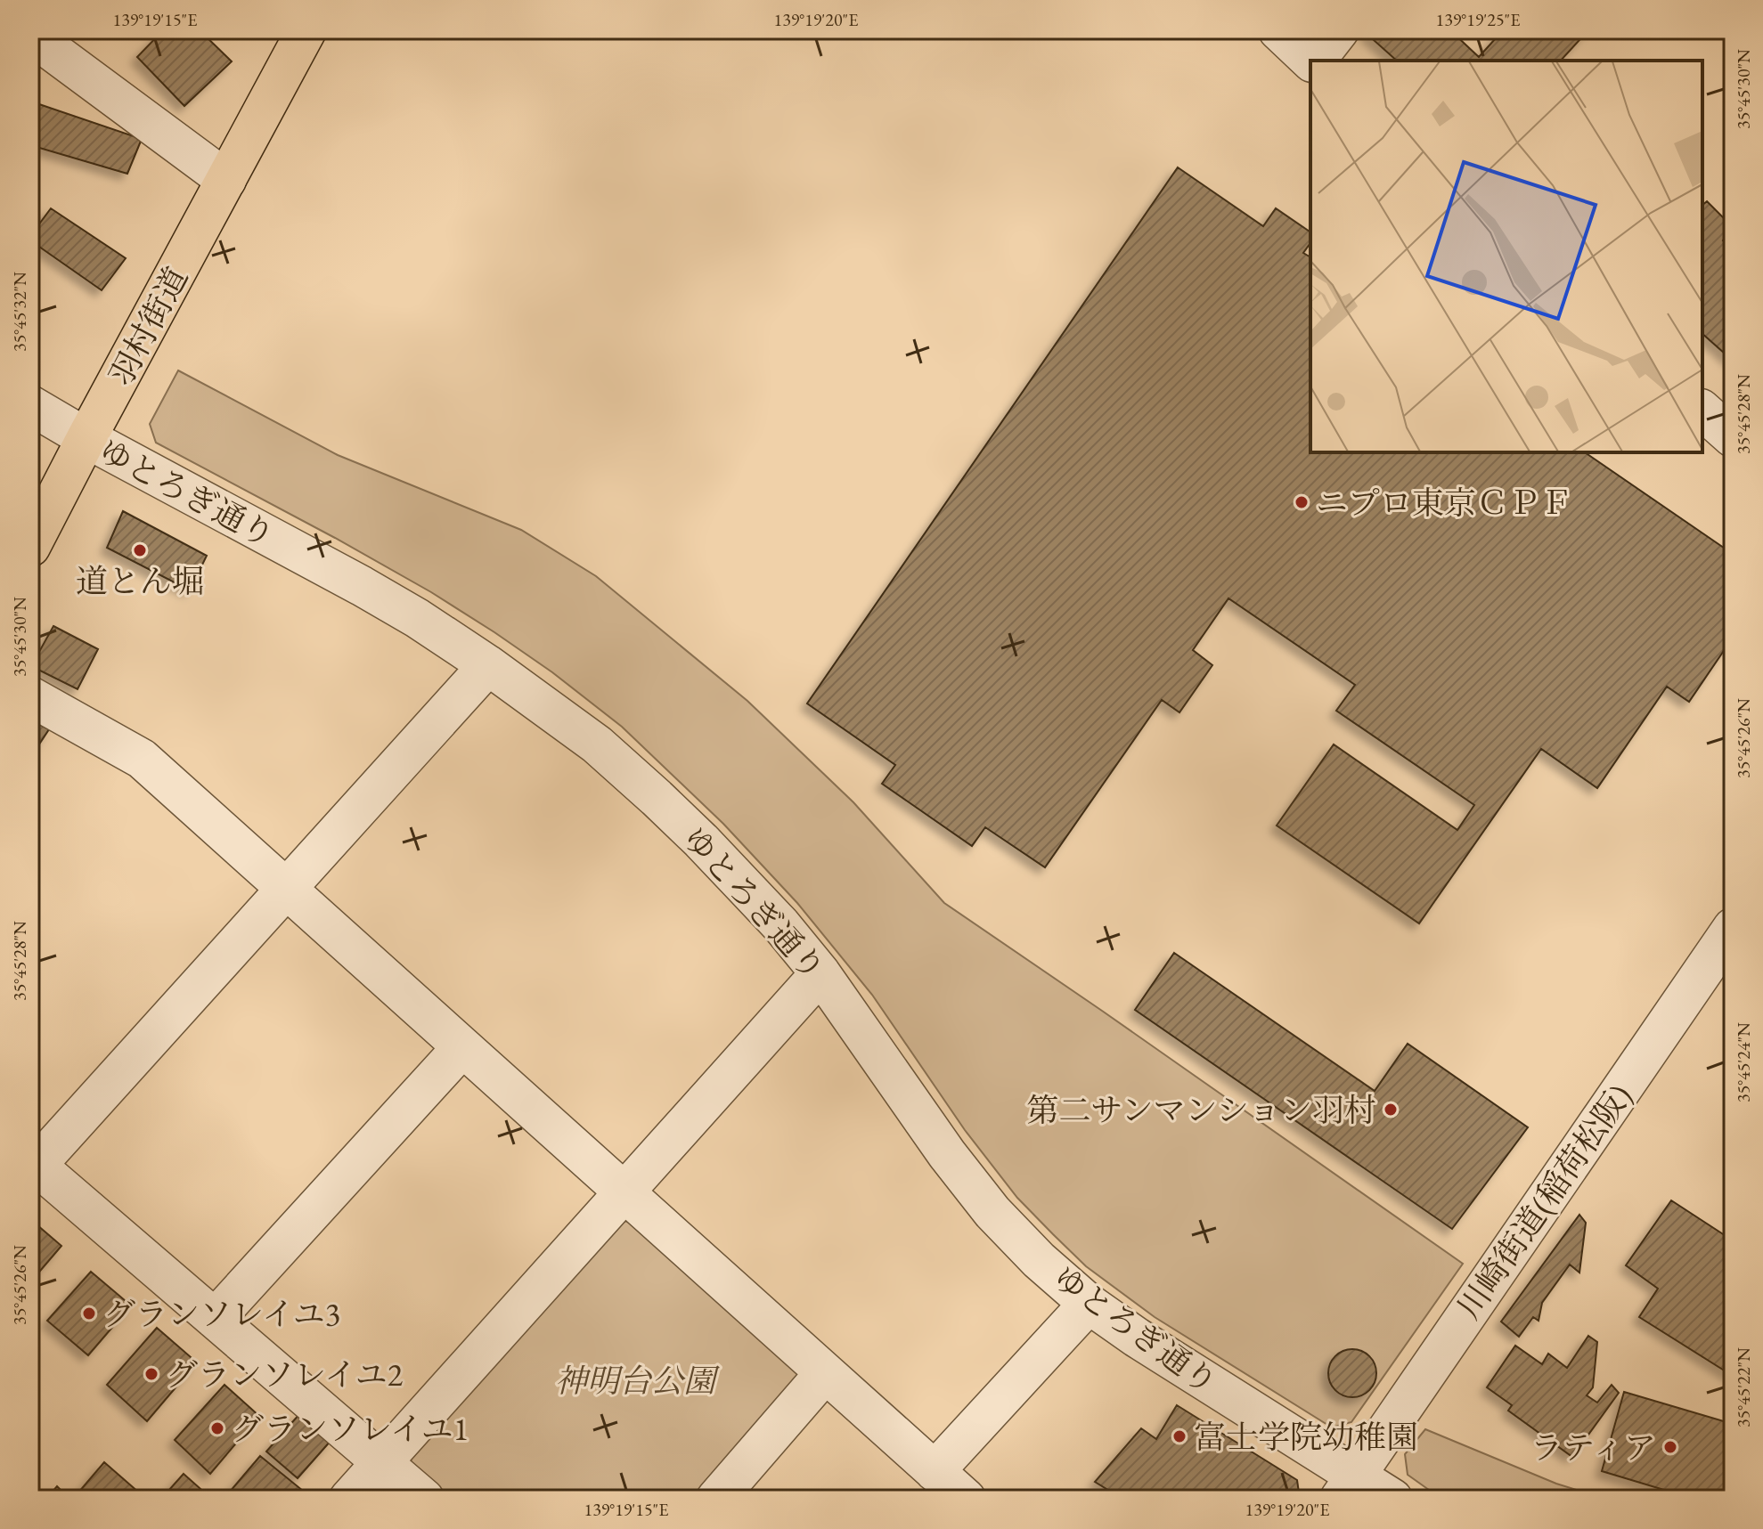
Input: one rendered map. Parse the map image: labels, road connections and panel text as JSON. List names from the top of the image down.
{
  "streets": {
    "main road": ["羽村街道"],
    "street": ["ゆとろぎ通り", "川崎街道(稲荷松阪)"]
  },
  "crossings": [
    ["羽村街道", "ゆとろぎ通り"],
    ["ゆとろぎ通り", "川崎街道(稲荷松阪)"]
  ],
  "parks": ["神明台公園"],
  "places": [
    "ニプロ東京ＣＰＦ",
    "道とん堀",
    "第二サンマンション羽村",
    "グランソレイユ3",
    "グランソレイユ2",
    "グランソレイユ1",
    "富士学院幼稚園",
    "ラティア"
  ],
  "coordinates": [
    "139°19'15\"E",
    "139°19'20\"E",
    "139°19'25\"E",
    "35°45'30\"N",
    "35°45'32\"N",
    "35°45'28\"N",
    "35°45'26\"N",
    "35°45'24\"N",
    "35°45'22\"N"
  ]
}
